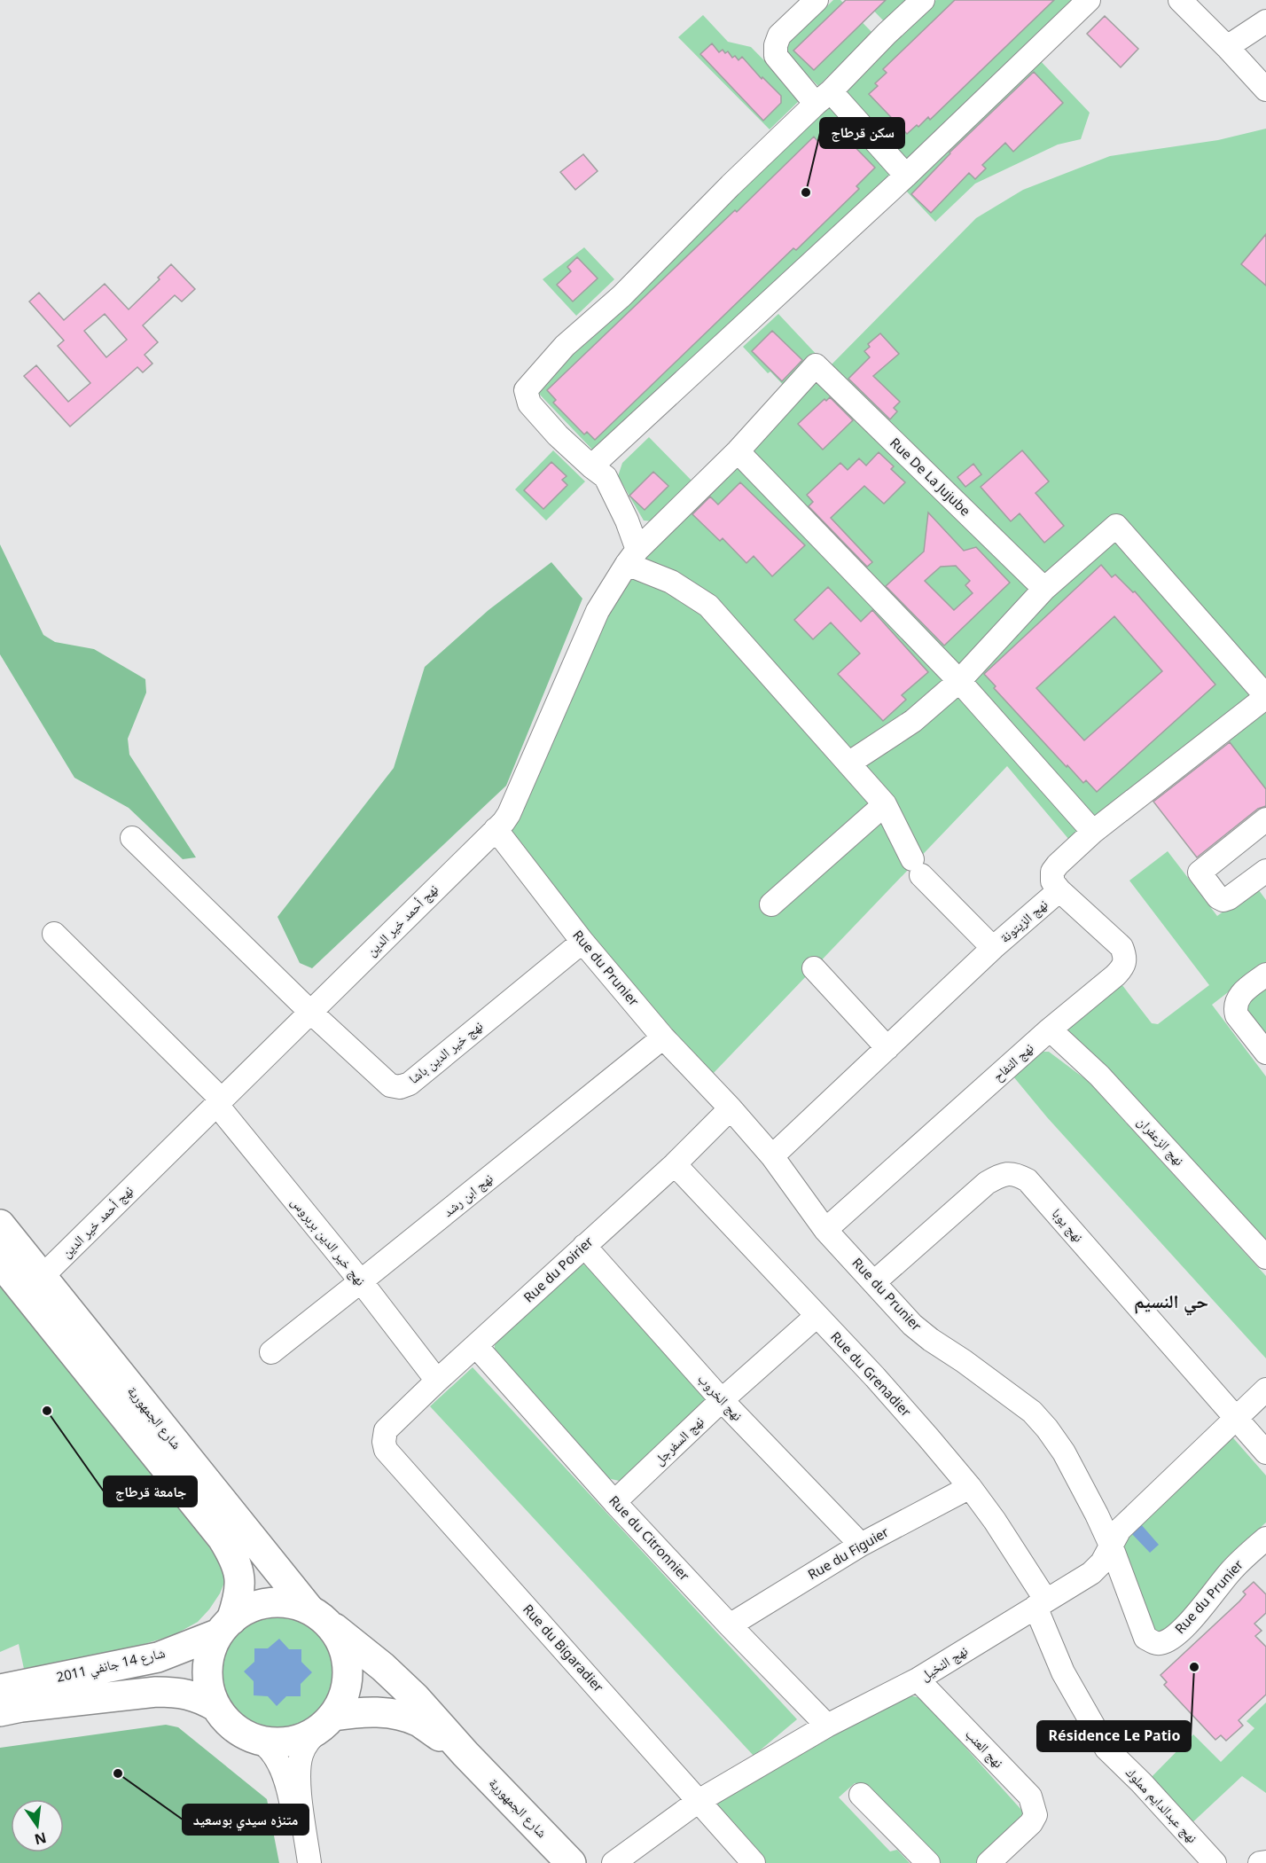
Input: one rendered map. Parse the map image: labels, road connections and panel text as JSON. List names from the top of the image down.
{
  "streets": {
    "main road": ["شارع الجمهورية", "شارع 14 جانفي 2011"],
    "street": [
      "Rue De La Jujube",
      "نهج أحمد خير الدين",
      "نهج الزيتونة",
      "Rue du Prunier",
      "نهج خير الدين باشا",
      "نهج التفاح",
      "نهج الزعفران",
      "نهج ابن رشد",
      "نهج يوبا",
      "نهج خير الدين بربروس",
      "Rue du Poirier",
      "Rue du Grenadier",
      "نهج الخروب",
      "نهج السفرجل",
      "Rue du Citronnier",
      "Rue du Figuier",
      "Rue du Bigaradier",
      "نهج النخيل",
      "نهج العنب",
      "نهج عبدالدايم مملوك"
    ]
  },
  "crossings": [
    ["Rue De La Jujube", "نهج أحمد خير الدين"],
    ["نهج أحمد خير الدين", "Rue du Prunier"],
    ["نهج أحمد خير الدين", "نهج خير الدين باشا"],
    ["نهج أحمد خير الدين", "نهج خير الدين بربروس"],
    ["نهج أحمد خير الدين", "شارع الجمهورية"],
    ["نهج الزيتونة", "Rue du Prunier"],
    ["نهج الزيتونة", "نهج التفاح"],
    ["Rue du Prunier", "نهج خير الدين باشا"],
    ["Rue du Prunier", "نهج التفاح"],
    ["Rue du Prunier", "نهج ابن رشد"],
    ["Rue du Prunier", "نهج يوبا"],
    ["Rue du Prunier", "Rue du Poirier"],
    ["Rue du Prunier", "نهج النخيل"],
    ["نهج التفاح", "نهج الزعفران"],
    ["نهج ابن رشد", "نهج خير الدين بربروس"],
    ["نهج يوبا", "نهج النخيل"],
    ["نهج خير الدين بربروس", "Rue du Poirier"],
    ["Rue du Poirier", "Rue du Grenadier"],
    ["Rue du Poirier", "نهج الخروب"],
    ["Rue du Poirier", "Rue du Citronnier"],
    ["Rue du Poirier", "Rue du Bigaradier"],
    ["Rue du Grenadier", "نهج السفرجل"],
    ["Rue du Grenadier", "Rue du Figuier"],
    ["Rue du Grenadier", "نهج النخيل"],
    ["Rue du Grenadier", "نهج عبدالدايم مملوك"],
    ["نهج الخروب", "نهج السفرجل"],
    ["نهج الخروب", "Rue du Figuier"],
    ["شارع الجمهورية", "شارع 14 جانفي 2011"],
    ["نهج السفرجل", "Rue du Citronnier"],
    ["Rue du Citronnier", "Rue du Figuier"],
    ["Rue du Citronnier", "نهج النخيل"],
    ["Rue du Bigaradier", "نهج النخيل"],
    ["نهج النخيل", "نهج العنب"],
    ["نهج النخيل", "نهج عبدالدايم مملوك"]
  ],
  "districts": ["حي النسيم"],
  "places": [
    "سكن قرطاج",
    "جامعة قرطاج",
    "Résidence Le Patio",
    "متنزه سيدي بوسعيد"
  ],
  "north": "bottom"
}
